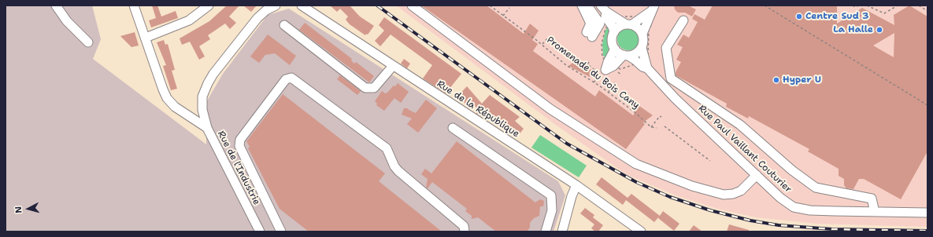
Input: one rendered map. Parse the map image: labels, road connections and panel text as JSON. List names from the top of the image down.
{
  "streets": {
    "street": ["Rue de la République", "Rue Paul Vaillant Couturier", "Rue de l'Industrie"],
    "path": ["Promenade du Bois Cany"]
  },
  "places": ["Centre Sud 3", "La Halle", "Hyper U"],
  "north": "left"
}
